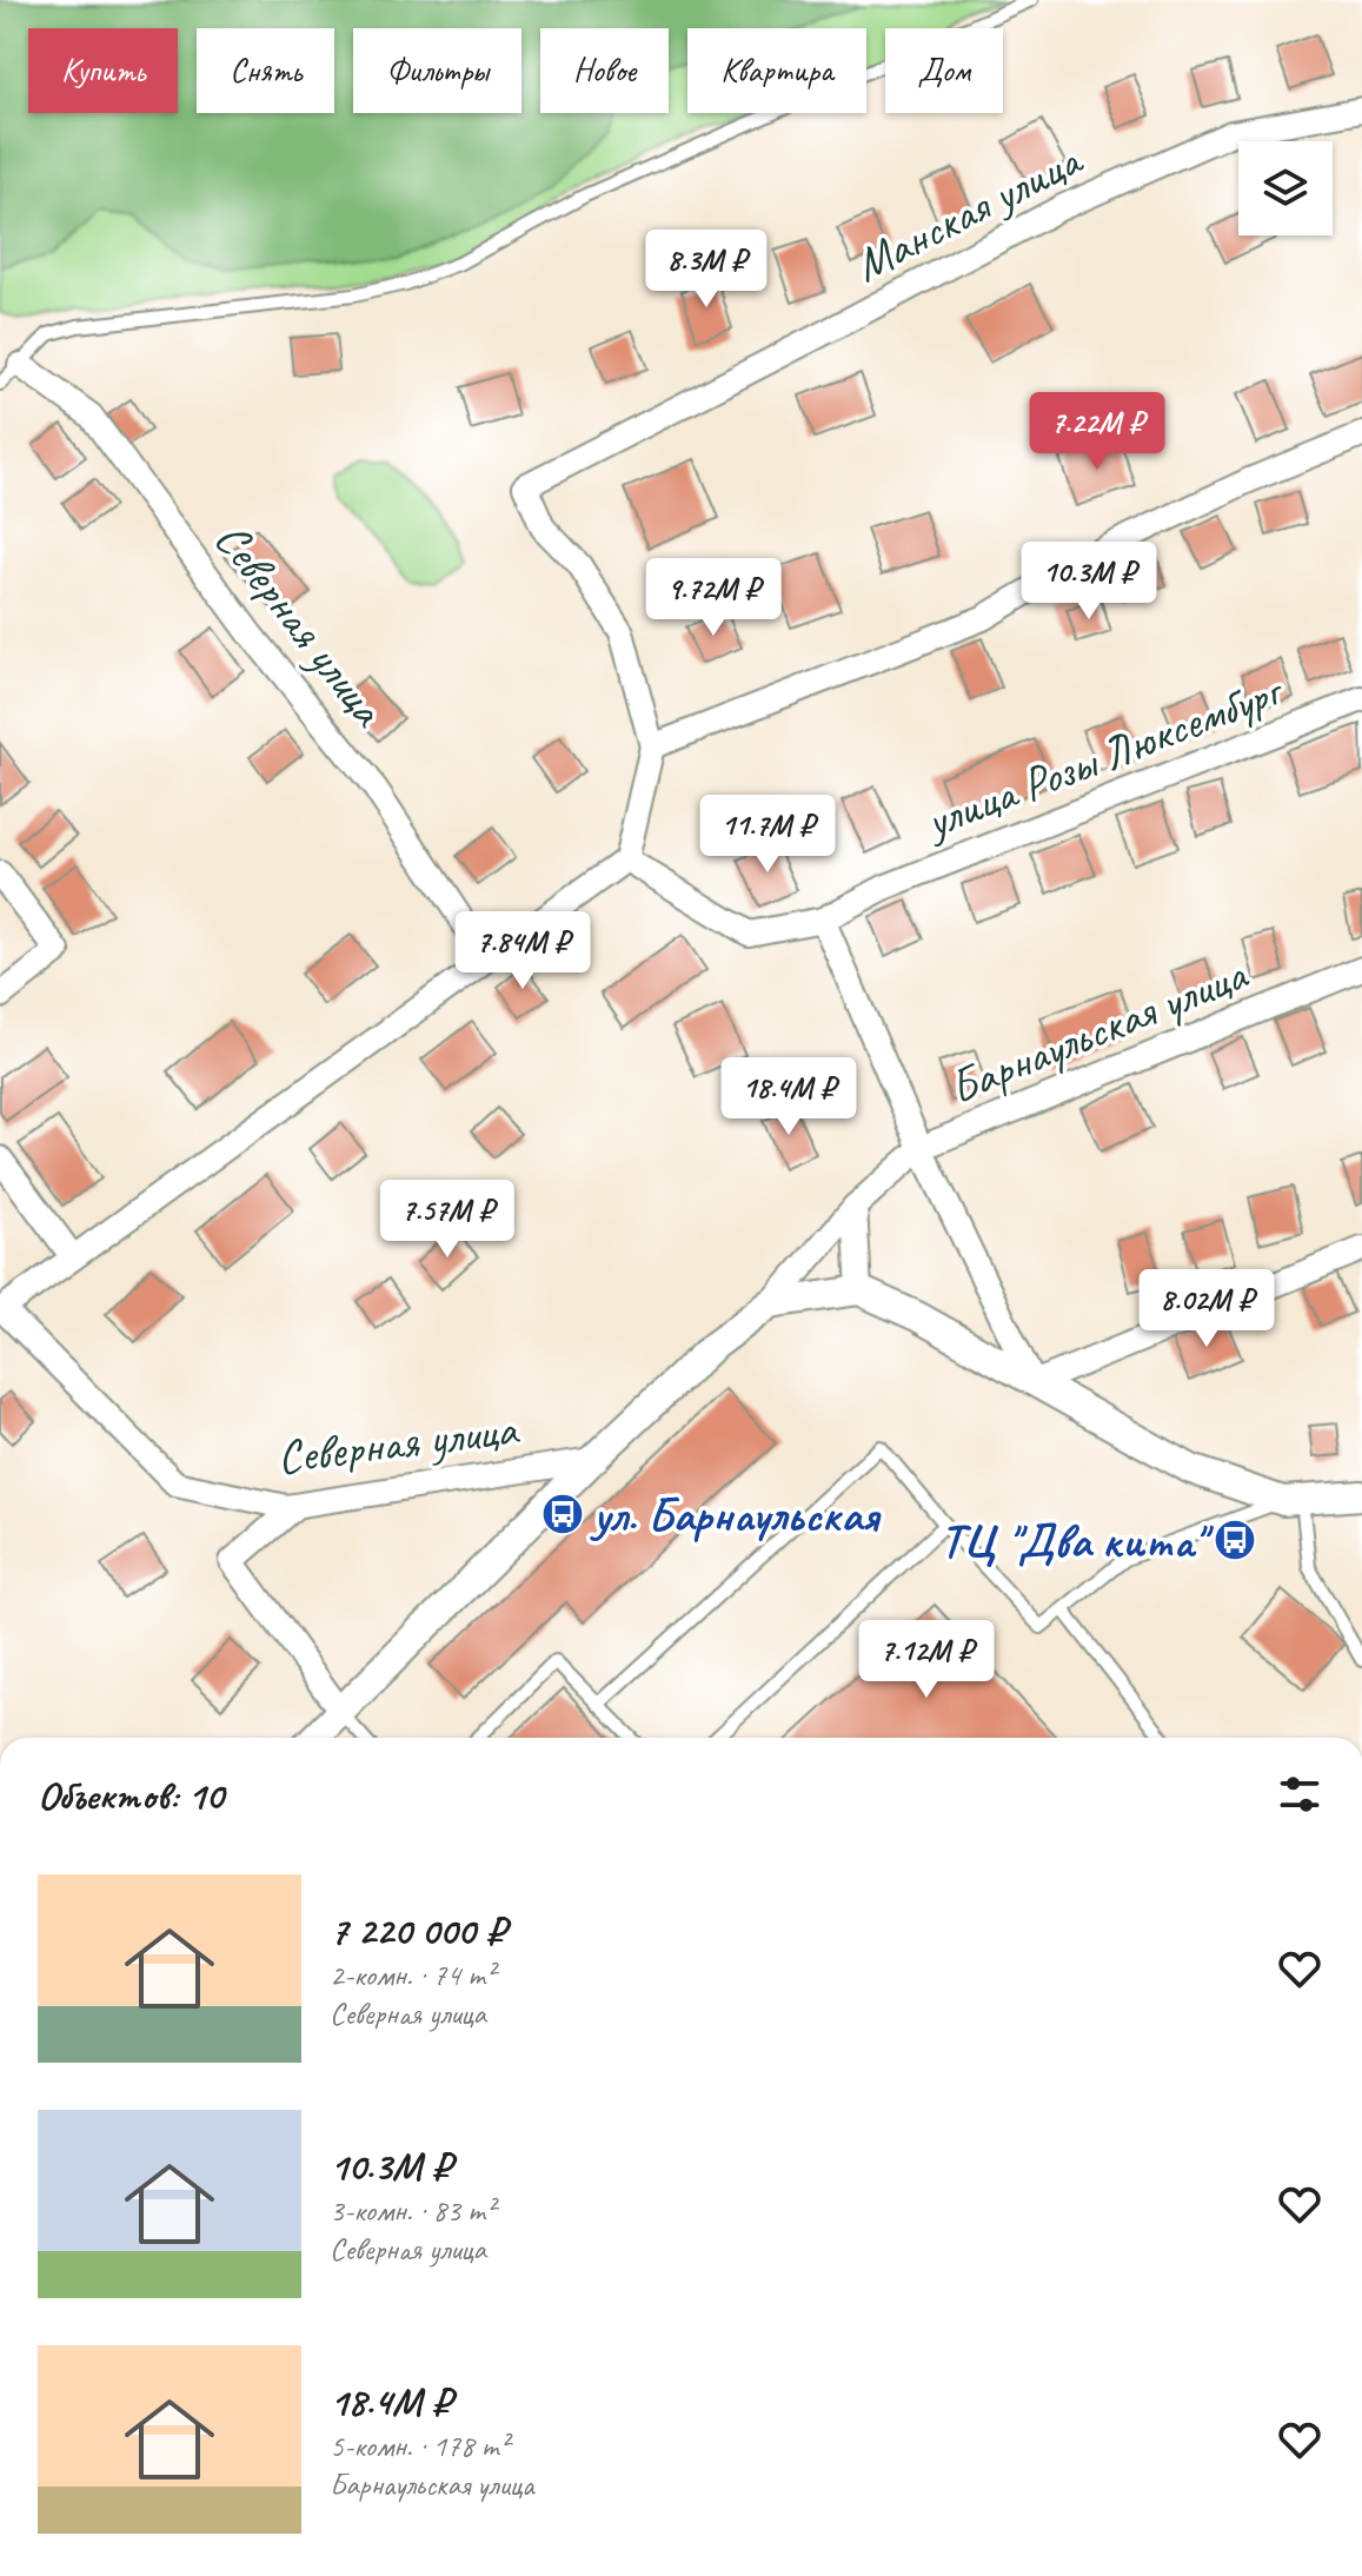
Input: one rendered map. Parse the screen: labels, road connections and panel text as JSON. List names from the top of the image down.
{
  "streets": {
    "street": [
      "Манская улица",
      "Северная улица",
      "улица Розы Люксембург",
      "Барнаульская улица"
    ]
  },
  "crossings": [
    ["Северная улица", "улица Розы Люксембург"]
  ],
  "places": {
    "bus stop": ["ул. Барнаульская", "ТЦ \"Два кита\""]
  },
  "page": {
    "chip": [
      "Купить",
      "Снять",
      "Фильтры",
      "Новое",
      "Квартира",
      "Дом"
    ],
    "price": [
      "8.3M ₽",
      "7.22M ₽",
      "10.3M ₽",
      "9.72M ₽",
      "11.7M ₽",
      "7.84M ₽",
      "18.4M ₽",
      "7.57M ₽",
      "8.02M ₽",
      "7.12M ₽"
    ],
    "heading": "Объектов: 10",
    "list": [
      {
        "name": "7 220 000 ₽",
        "note": "2-комн. · 74 m² · Северная улица"
      },
      {
        "name": "10.3M ₽",
        "note": "3-комн. · 83 m² · Северная улица"
      },
      {
        "name": "18.4M ₽",
        "note": "5-комн. · 178 m² · Барнаульская улица"
      }
    ]
  }
}
